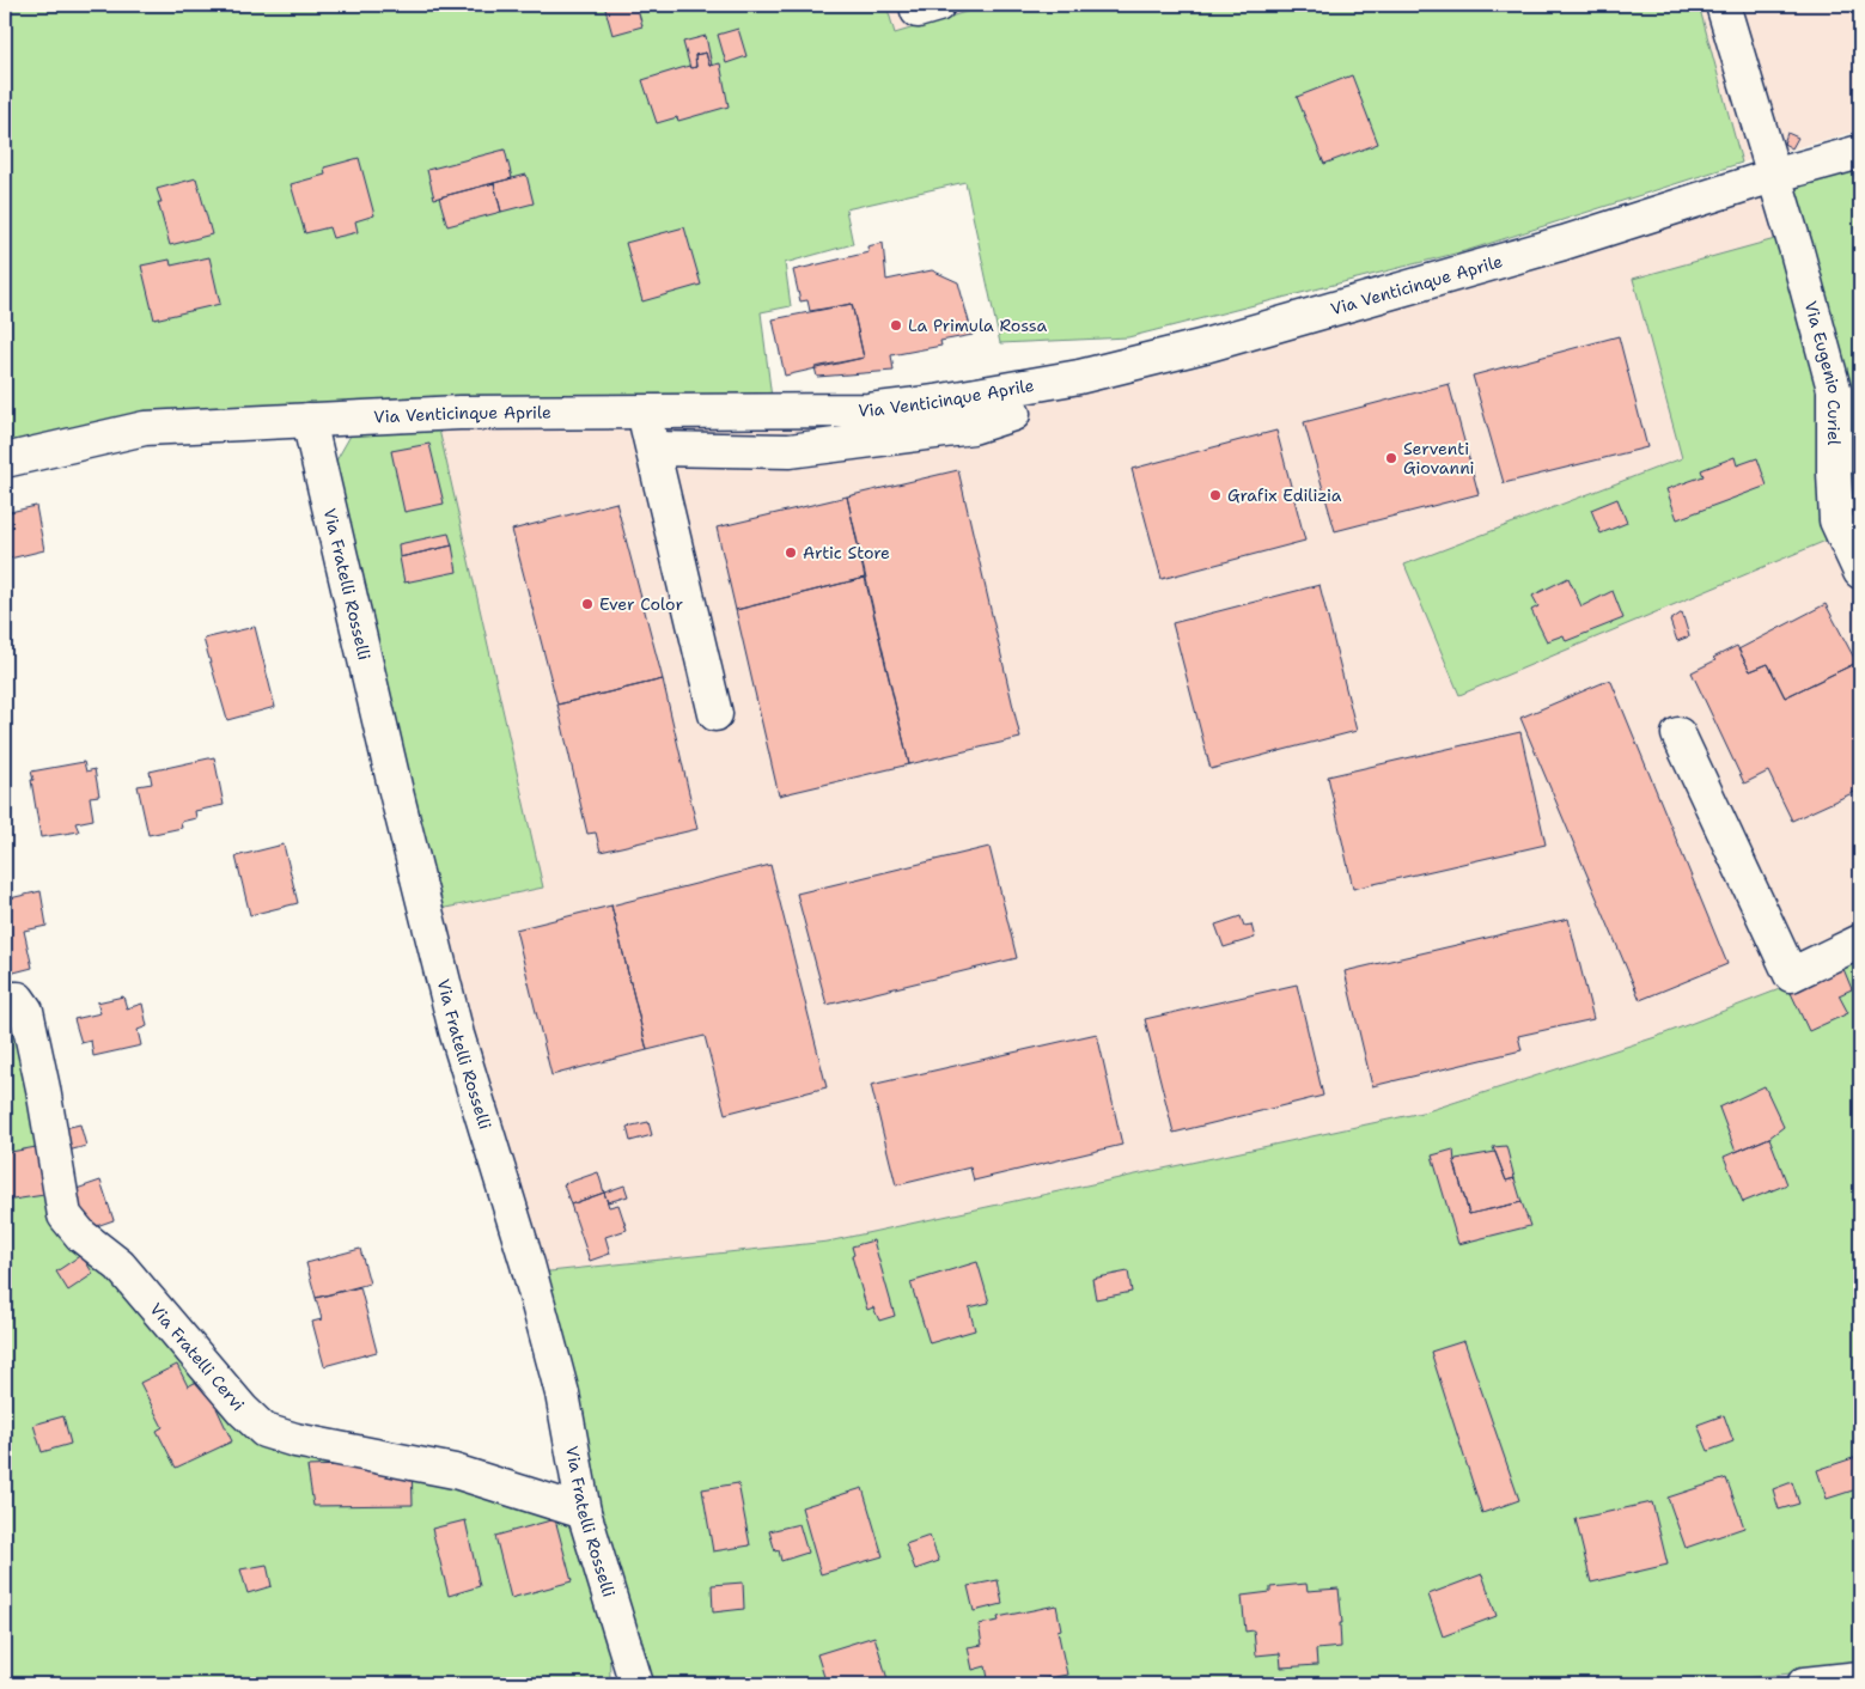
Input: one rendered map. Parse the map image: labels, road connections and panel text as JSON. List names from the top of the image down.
{
  "streets": {
    "street": [
      "Via Venticinque Aprile",
      "Via Eugenio Curiel",
      "Via Fratelli Rosselli",
      "Via Fratelli Cervi"
    ]
  },
  "crossings": [
    ["Via Venticinque Aprile", "Via Eugenio Curiel"],
    ["Via Venticinque Aprile", "Via Fratelli Rosselli"],
    ["Via Fratelli Rosselli", "Via Fratelli Cervi"]
  ],
  "places": [
    "La Primula Rossa",
    "Serventi Giovanni",
    "Grafix Edilizia",
    "Artic Store",
    "Ever Color"
  ]
}
